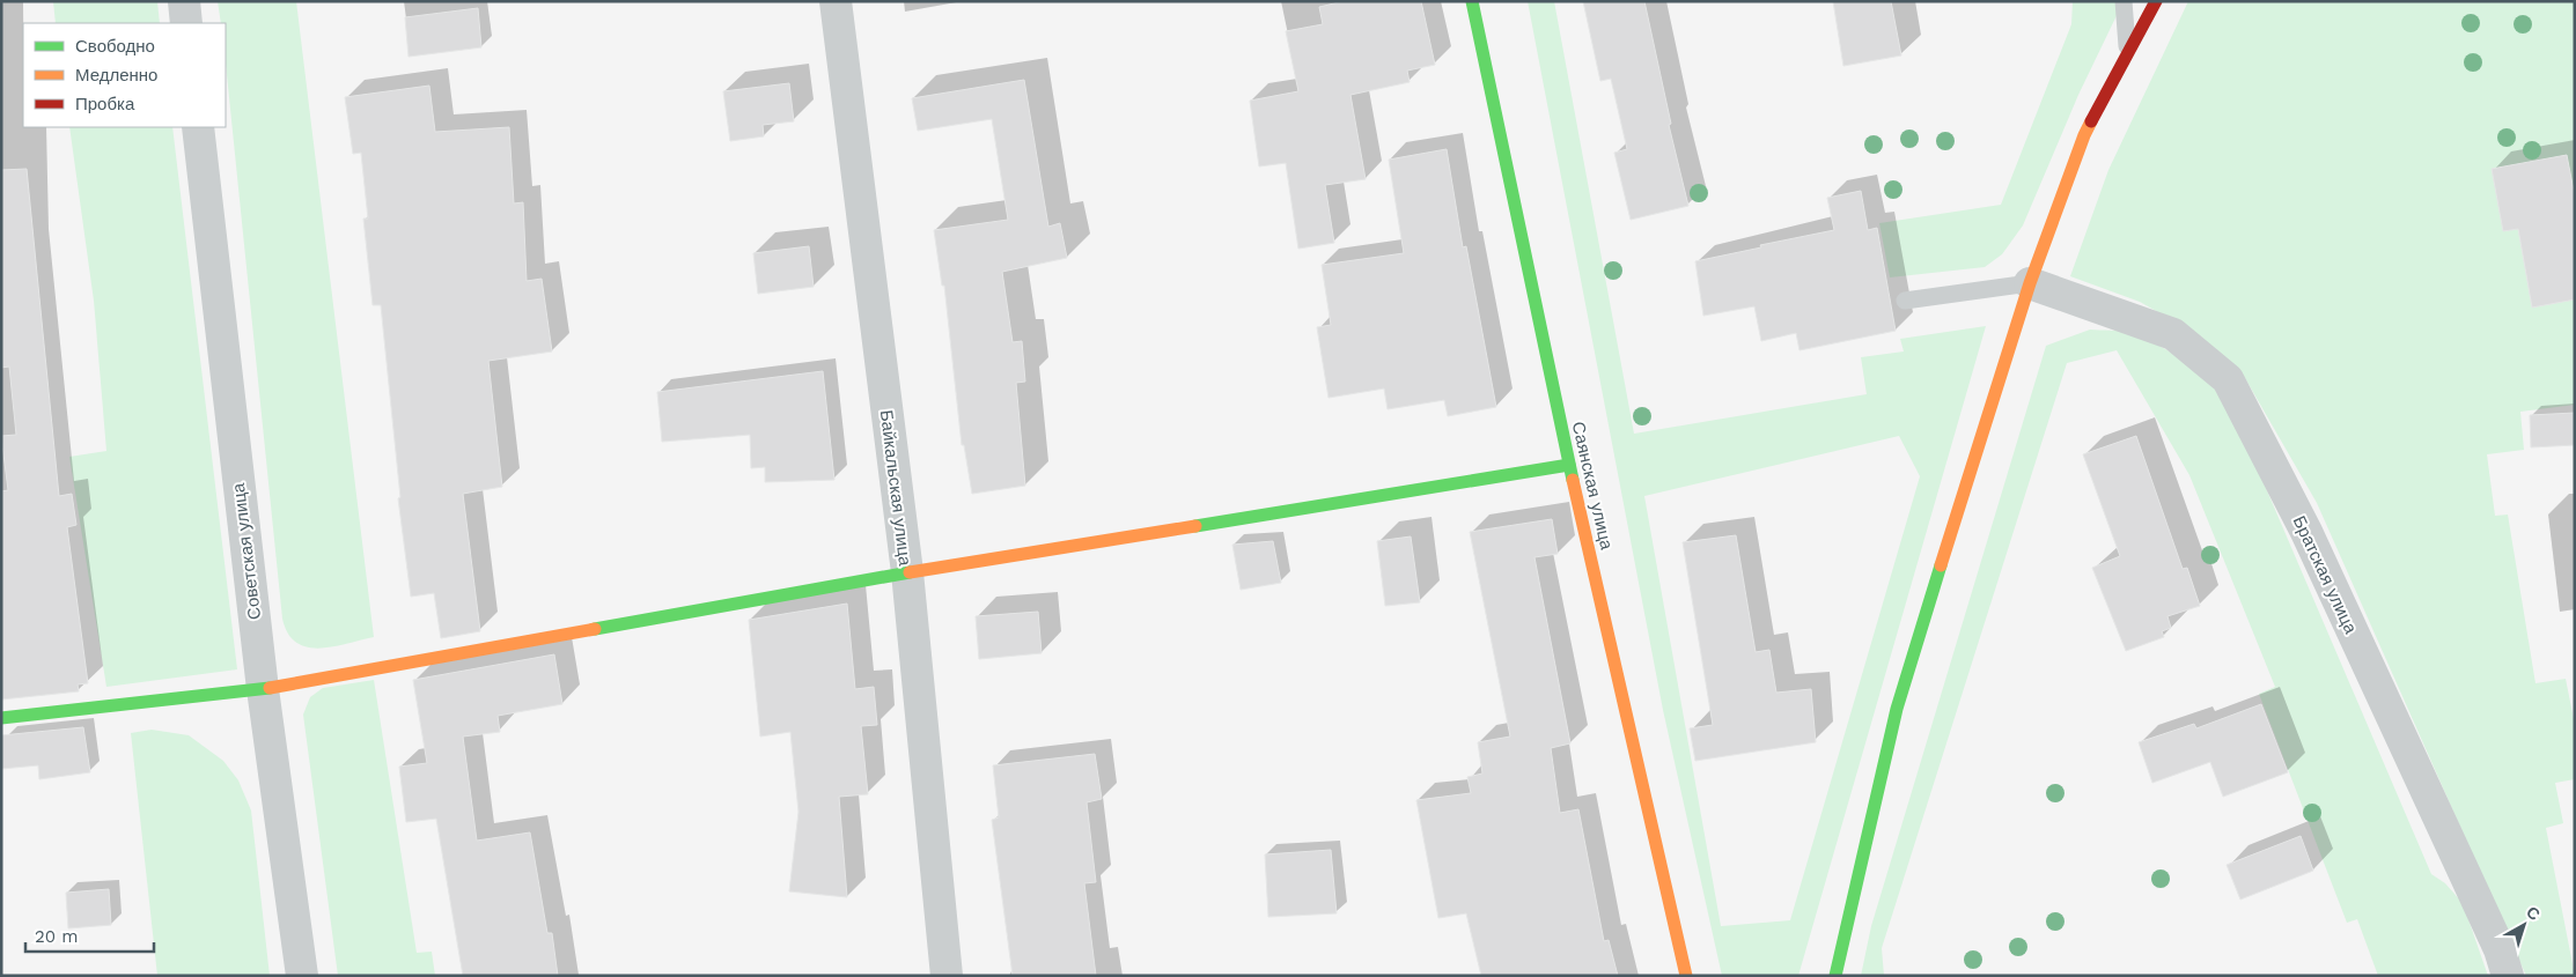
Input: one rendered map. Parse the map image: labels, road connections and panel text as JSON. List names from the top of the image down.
{
  "streets": {
    "street": [
      "Саянская улица",
      "Байкальская улица",
      "Советская улица",
      "Братская улица"
    ]
  },
  "legend": ["Свободно", "Медленно", "Пробка"],
  "scale_bar": "20 m",
  "north": "top right"
}
